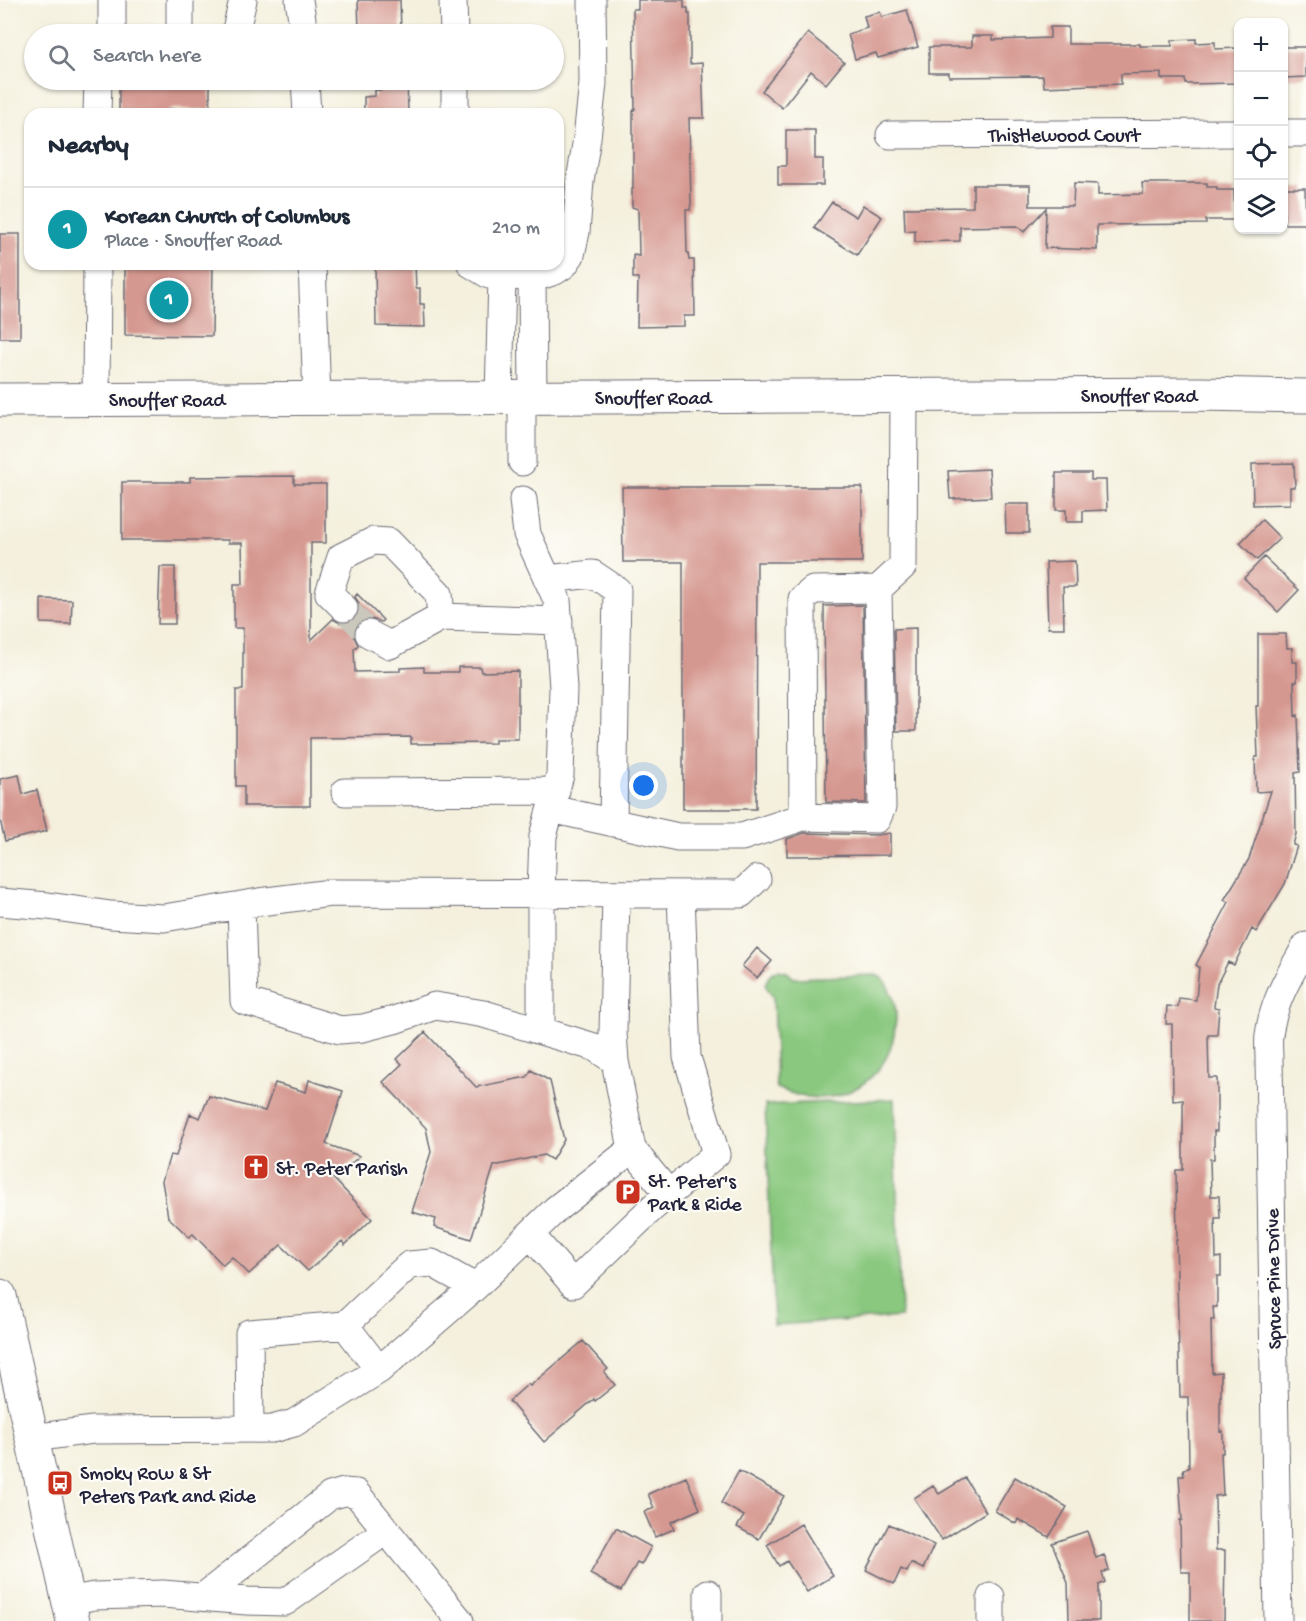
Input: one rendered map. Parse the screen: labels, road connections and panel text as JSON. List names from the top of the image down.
{
  "streets": {
    "main road": ["Snouffer Road"],
    "street": ["Thistlewood Court", "Spruce Pine Drive"]
  },
  "places": {
    "church": ["St. Peter Parish"],
    "parking": ["St. Peter's Park & Ride"],
    "bus stop": ["Smoky Row & St Peters Park and Ride"]
  },
  "page": {
    "map_buttons": ["+", "−"],
    "search": "Search here",
    "heading": "Nearby",
    "list": [
      {
        "mark": "1",
        "name": "Korean Church of Columbus",
        "note": "Place · Snouffer Road",
        "value": "210 m"
      }
    ],
    "pins": "1"
  }
}
